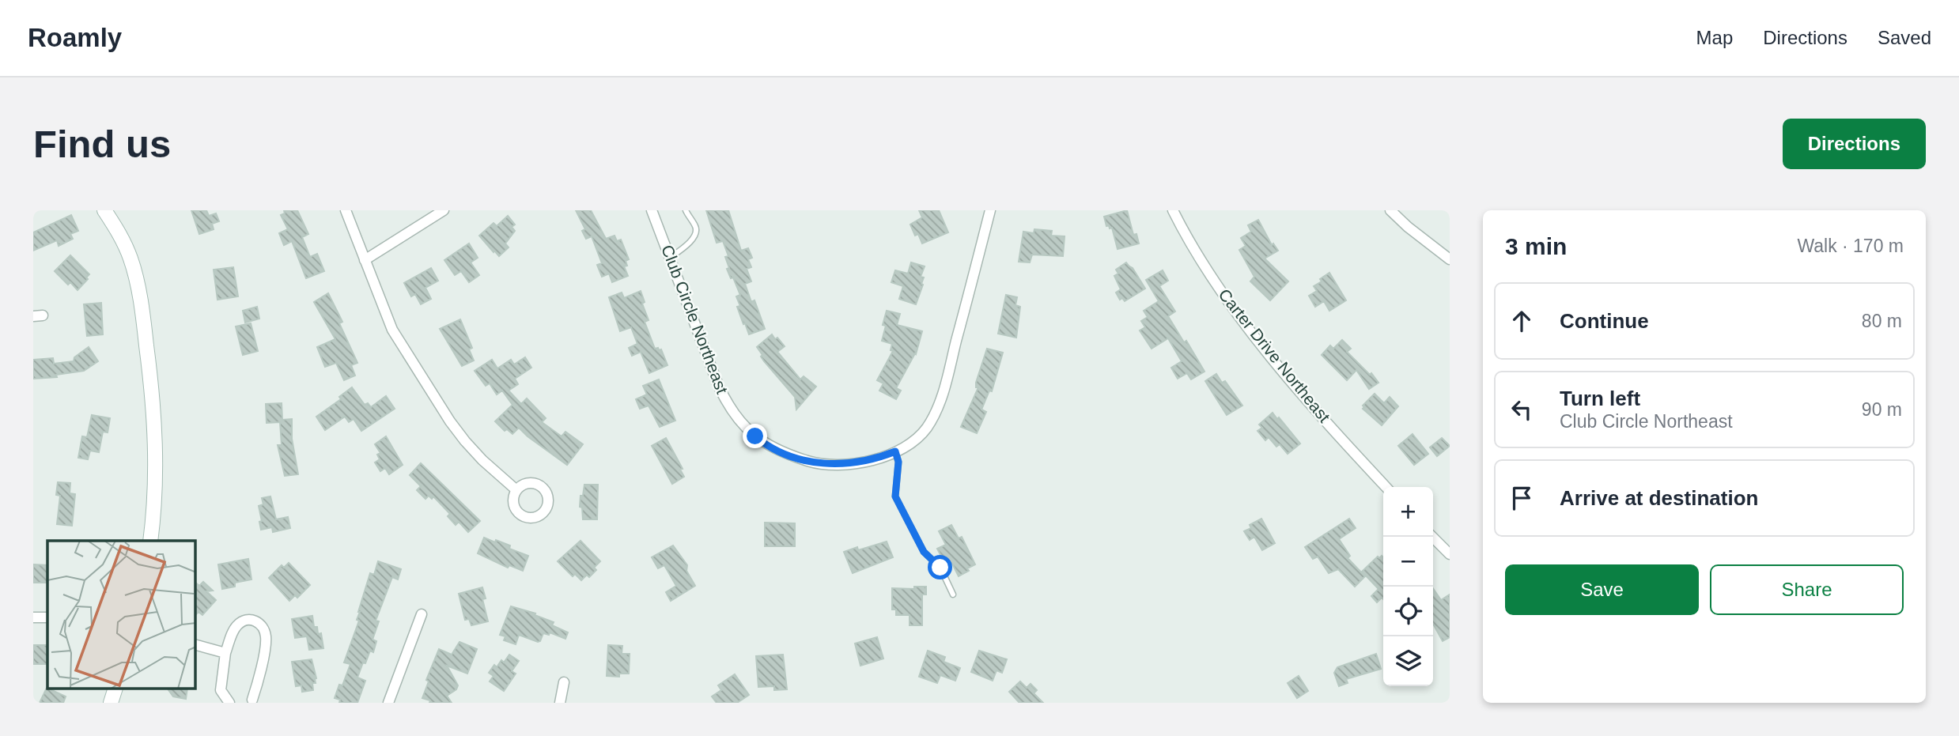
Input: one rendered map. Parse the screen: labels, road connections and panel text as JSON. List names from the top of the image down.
{
  "streets": {
    "street": ["Club Circle Northeast", "Carter Drive Northeast"]
  },
  "page": {
    "header": "Roamly",
    "nav": ["Map", "Directions", "Saved"],
    "buttons": [
      "Directions",
      ["Save", "Share"]
    ],
    "title": "Find us",
    "heading": ["3 min", "Walk · 170 m"],
    "list": [
      ["Continue", "80 m"],
      ["Turn left", "Club Circle Northeast", "90 m"],
      "Arrive at destination"
    ],
    "map_buttons": ["+", "−"]
  }
}
